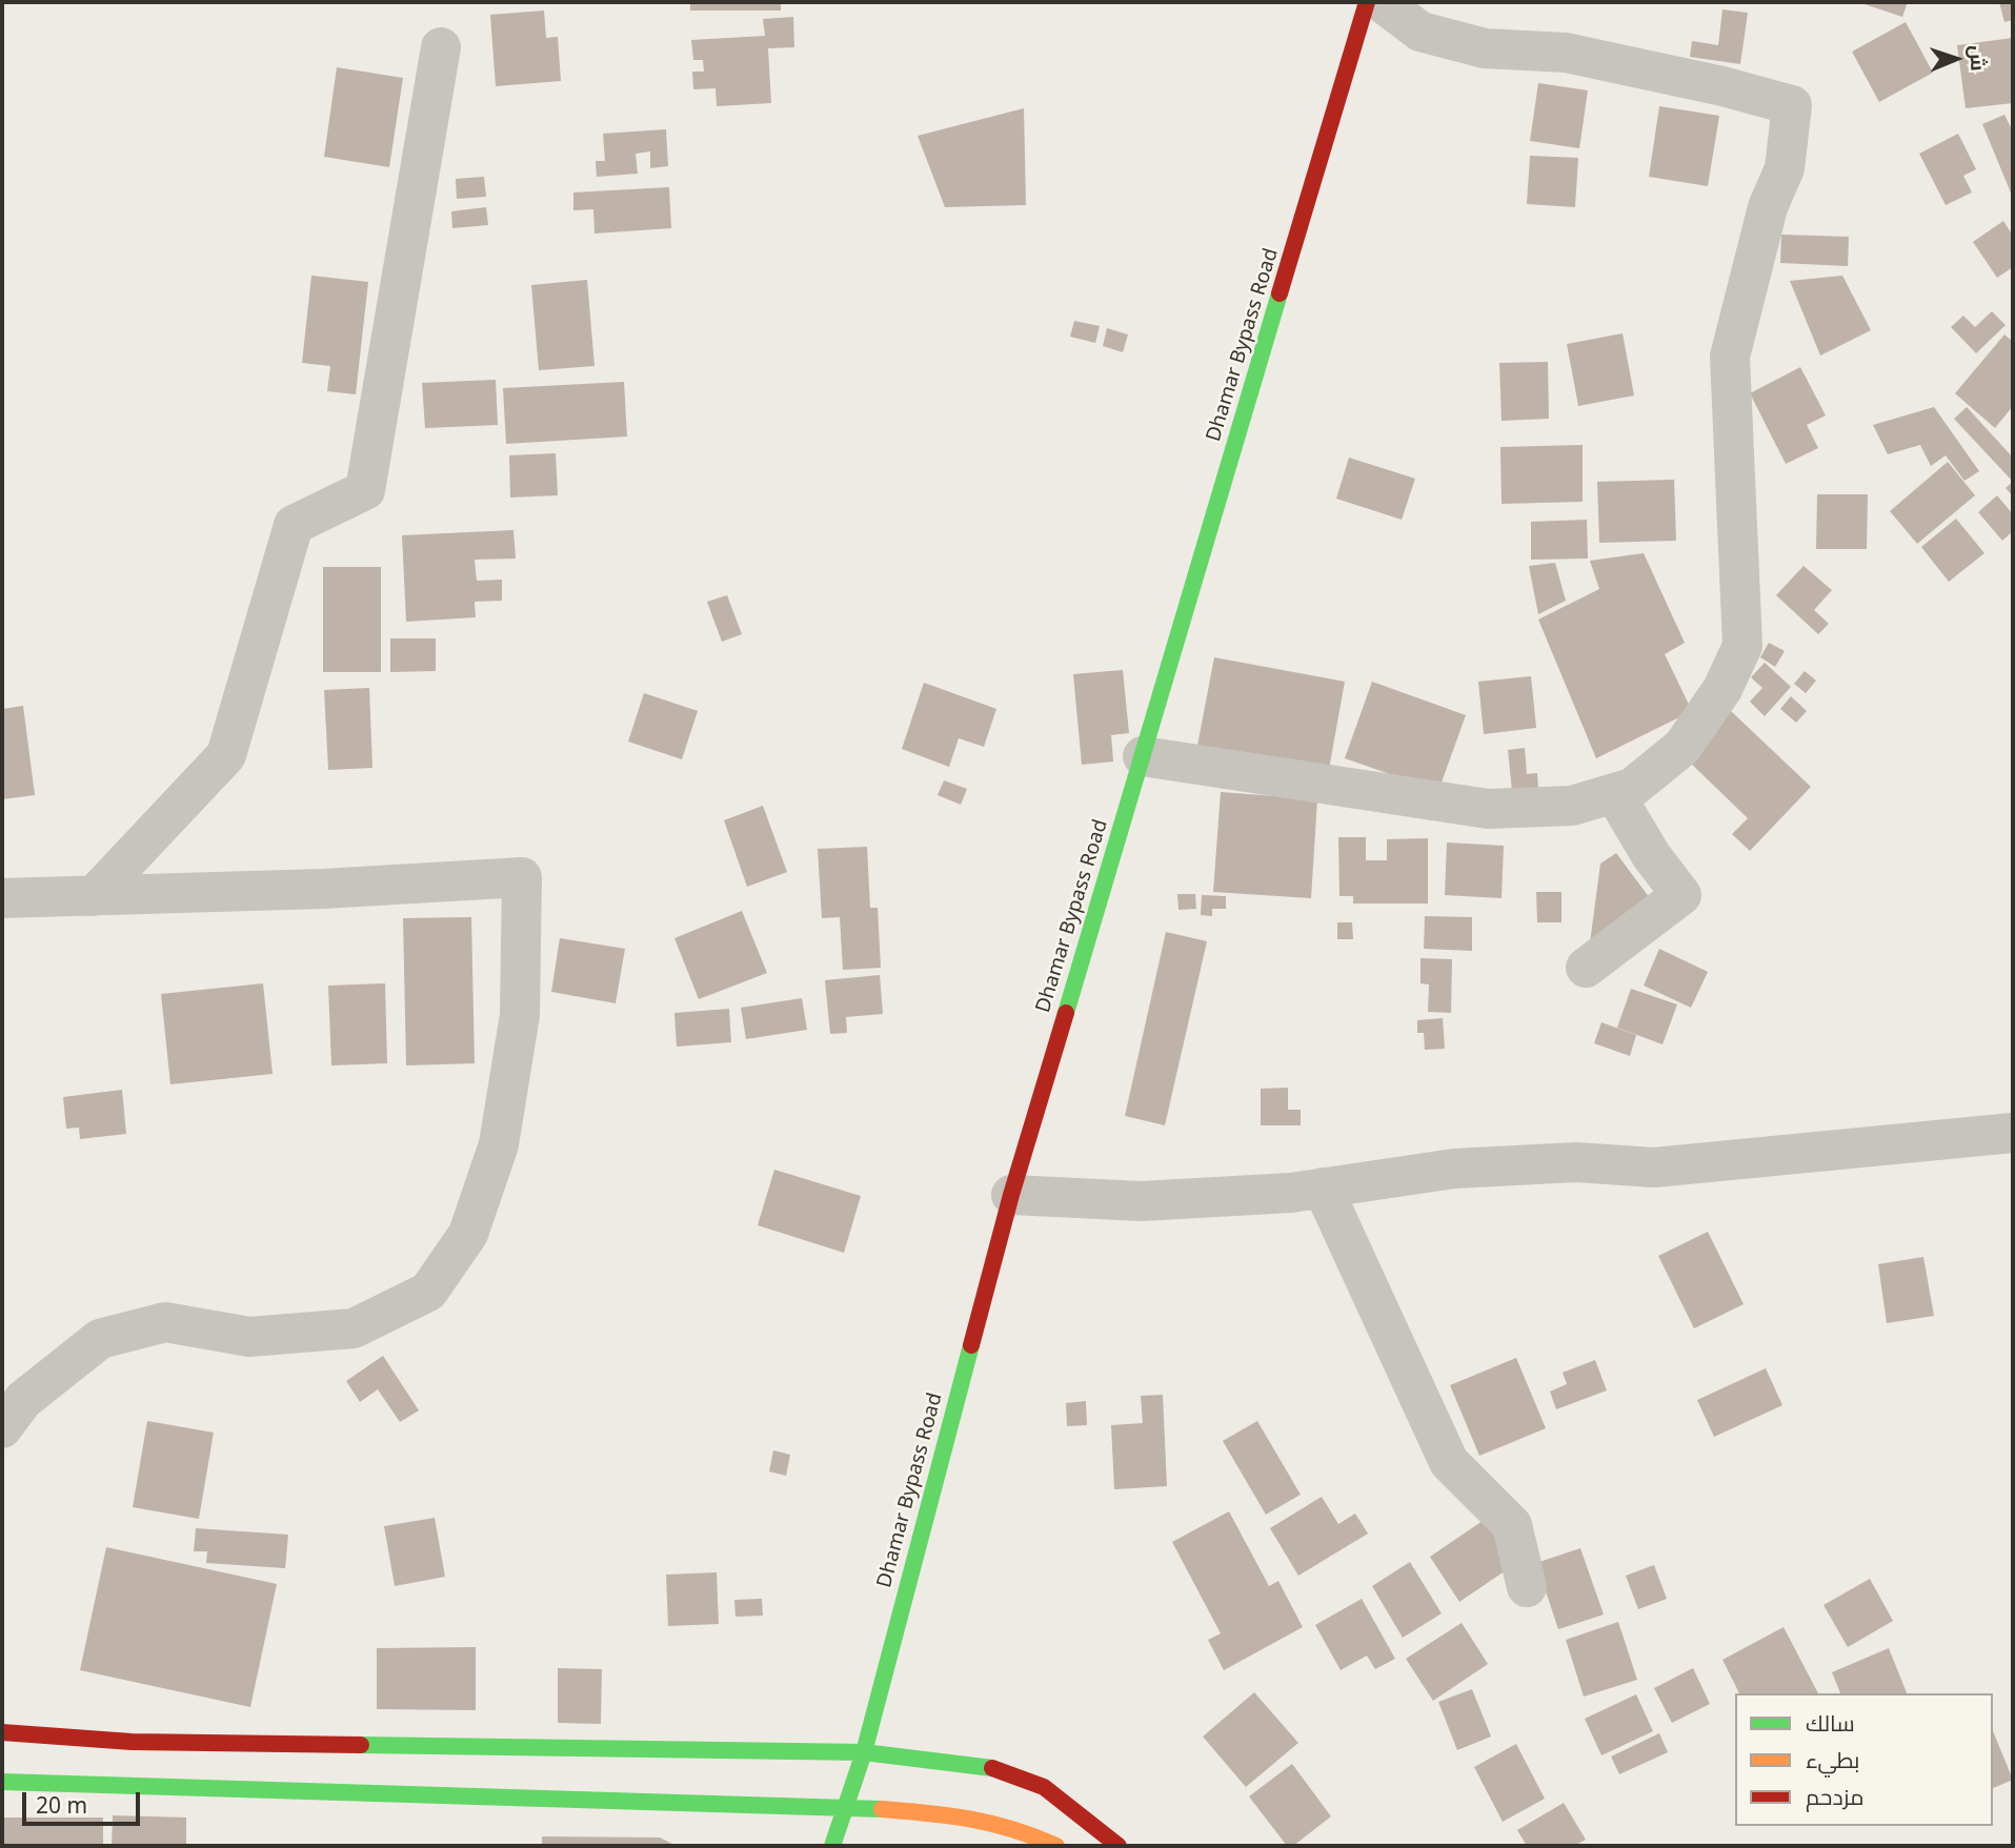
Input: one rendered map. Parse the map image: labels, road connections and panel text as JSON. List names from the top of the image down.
{
  "streets": {
    "street": ["Dhamar Bypass Road"]
  },
  "legend": ["سالك", "بطيء", "مزدحم"],
  "scale_bar": "20 m",
  "north": "right"
}
